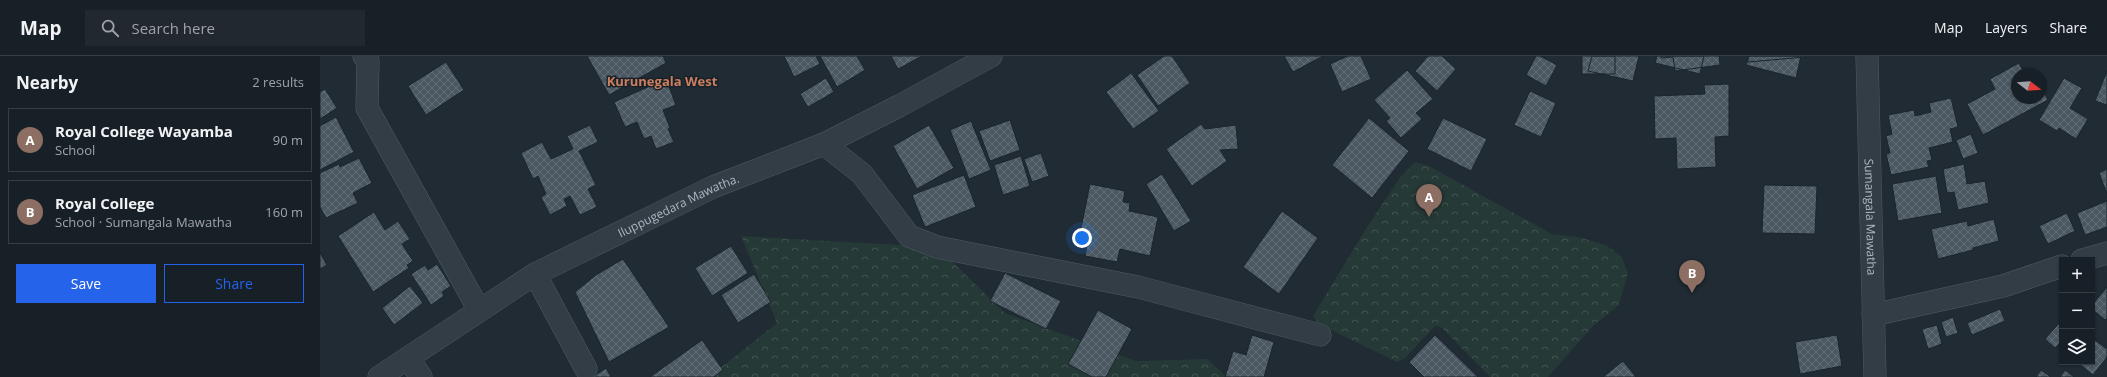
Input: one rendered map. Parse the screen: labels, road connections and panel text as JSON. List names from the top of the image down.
{
  "streets": {
    "street": ["Iluppugedara Mawatha.", "Sumangala Mawatha"]
  },
  "districts": ["Kurunegala West"],
  "north": "right",
  "page": {
    "header": "Map",
    "search": "Search here",
    "nav": ["Map", "Layers", "Share"],
    "heading": ["Nearby", "2 results"],
    "list": [
      {
        "mark": "A",
        "name": "Royal College Wayamba",
        "note": "School",
        "value": "90 m"
      },
      {
        "mark": "B",
        "name": "Royal College",
        "note": "School · Sumangala Mawatha",
        "value": "160 m"
      }
    ],
    "pins": ["A", "B"],
    "buttons": ["Save", "Share"],
    "map_buttons": ["+", "−"]
  }
}
